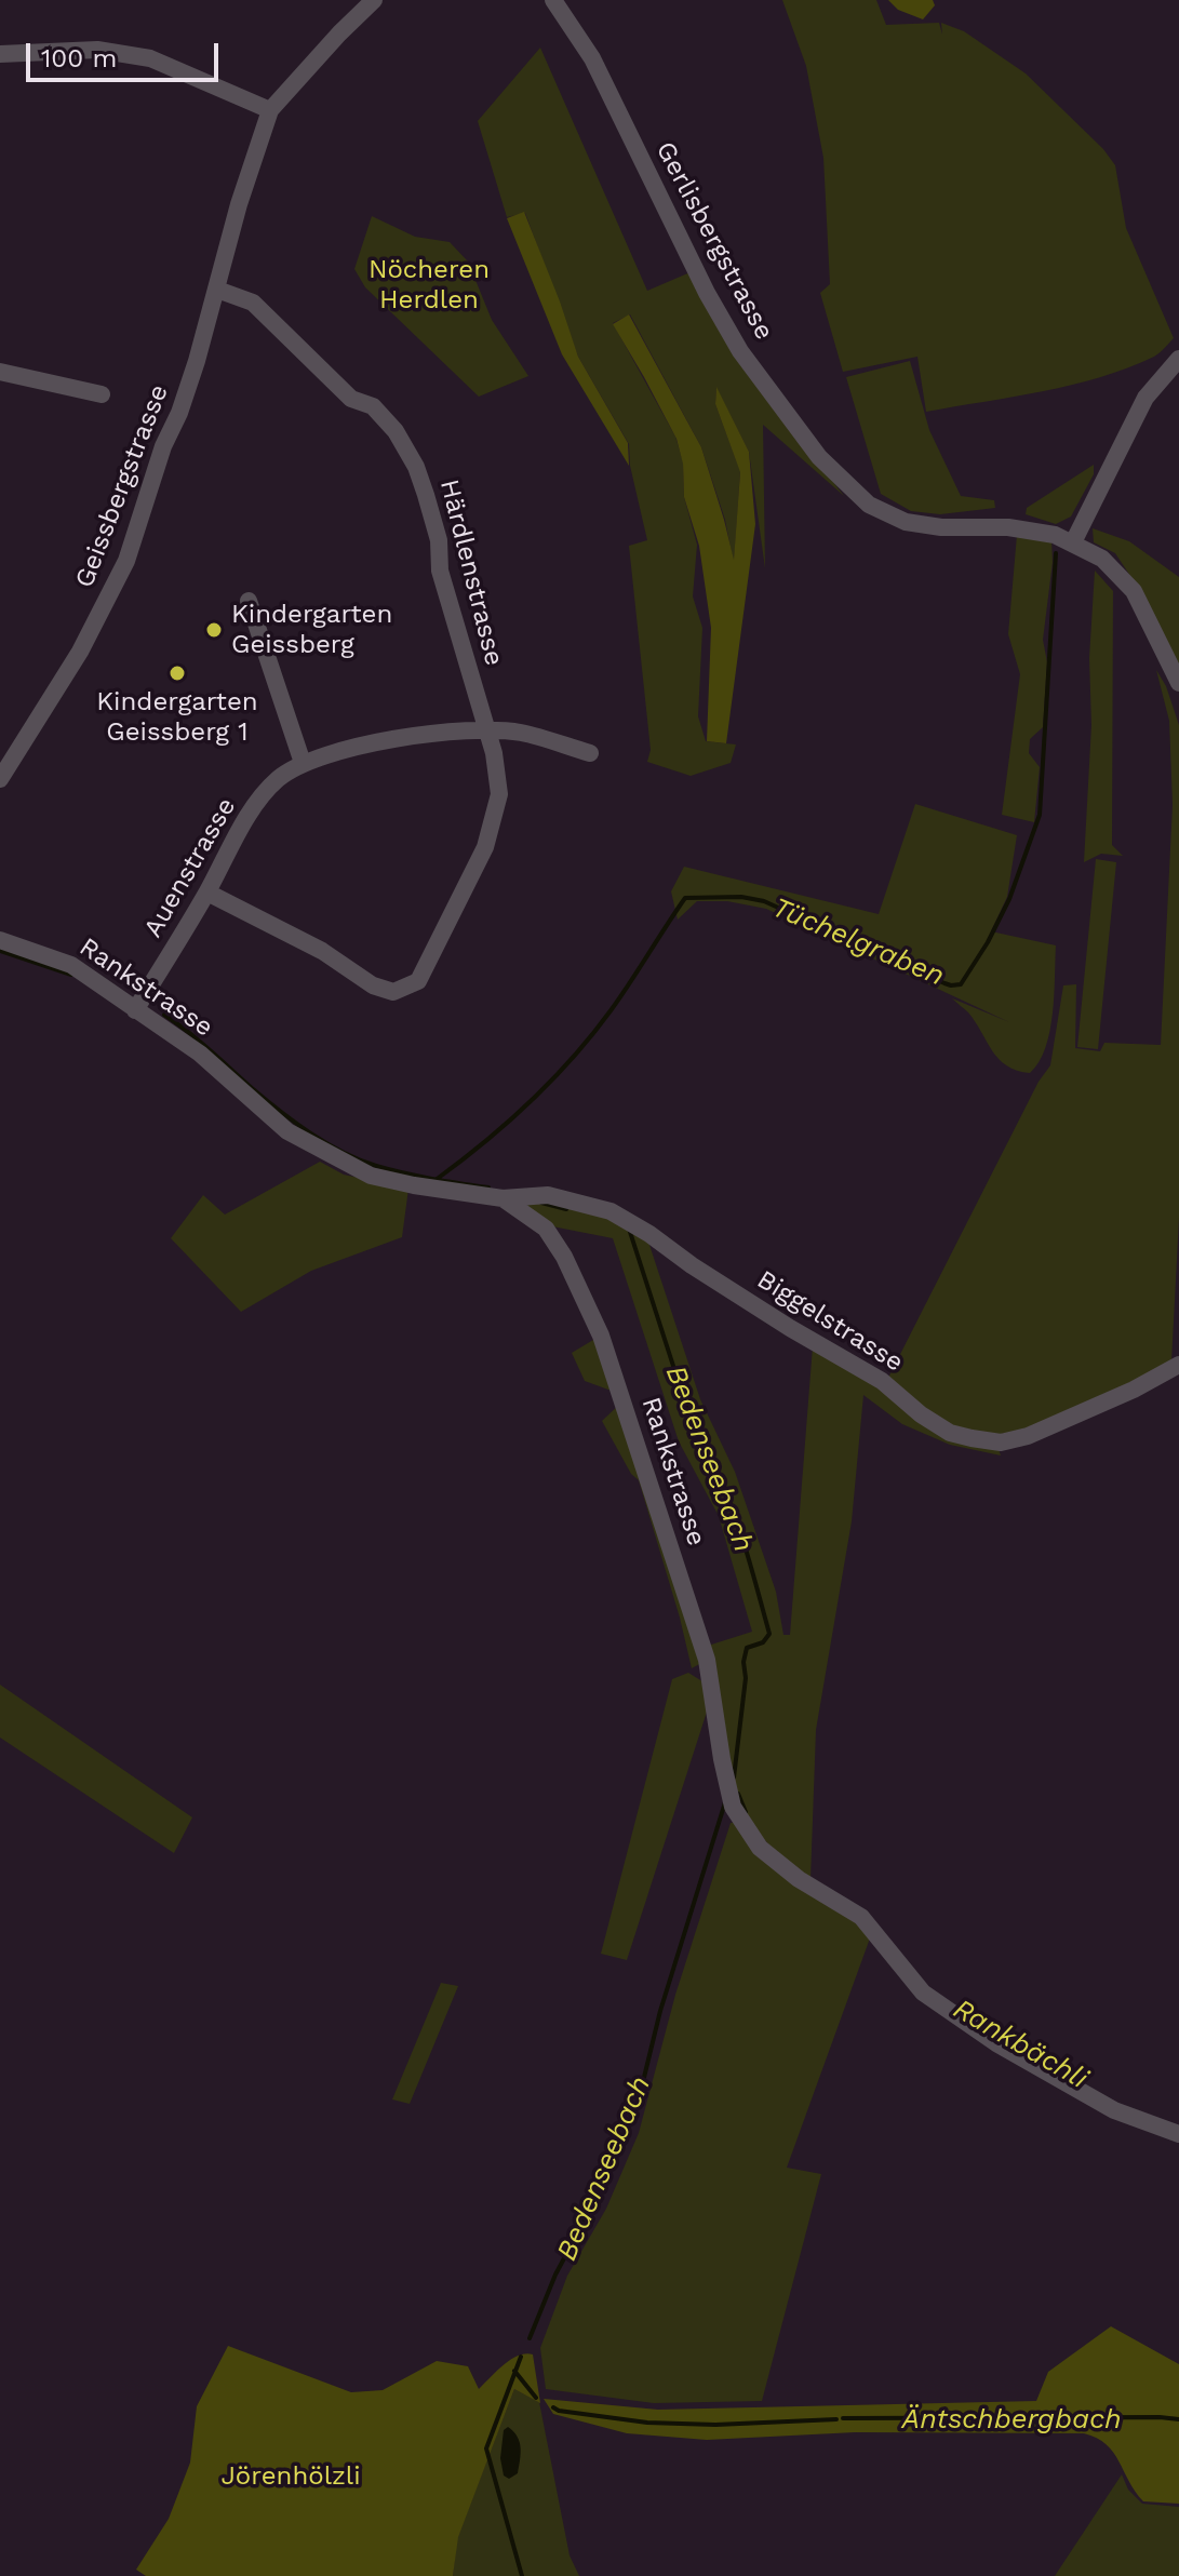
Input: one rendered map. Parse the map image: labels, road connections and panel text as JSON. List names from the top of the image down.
{
  "streets": {
    "street": [
      "Gerlisbergstrasse",
      "Geissbergstrasse",
      "Härdlenstrasse",
      "Auenstrasse",
      "Rankstrasse",
      "Biggelstrasse"
    ]
  },
  "crossings": [
    ["Geissbergstrasse", "Härdlenstrasse"],
    ["Härdlenstrasse", "Auenstrasse"],
    ["Auenstrasse", "Rankstrasse"],
    ["Rankstrasse", "Biggelstrasse"]
  ],
  "water": [
    "Tüchelgraben",
    "Bedenseebach",
    "Rankbächli",
    "Äntschbergbach"
  ],
  "parks": ["Nöcheren Herdlen", "Jörenhölzli"],
  "places": ["Kindergarten Geissberg", "Kindergarten Geissberg 1"],
  "scale_bar": "100 m"
}
